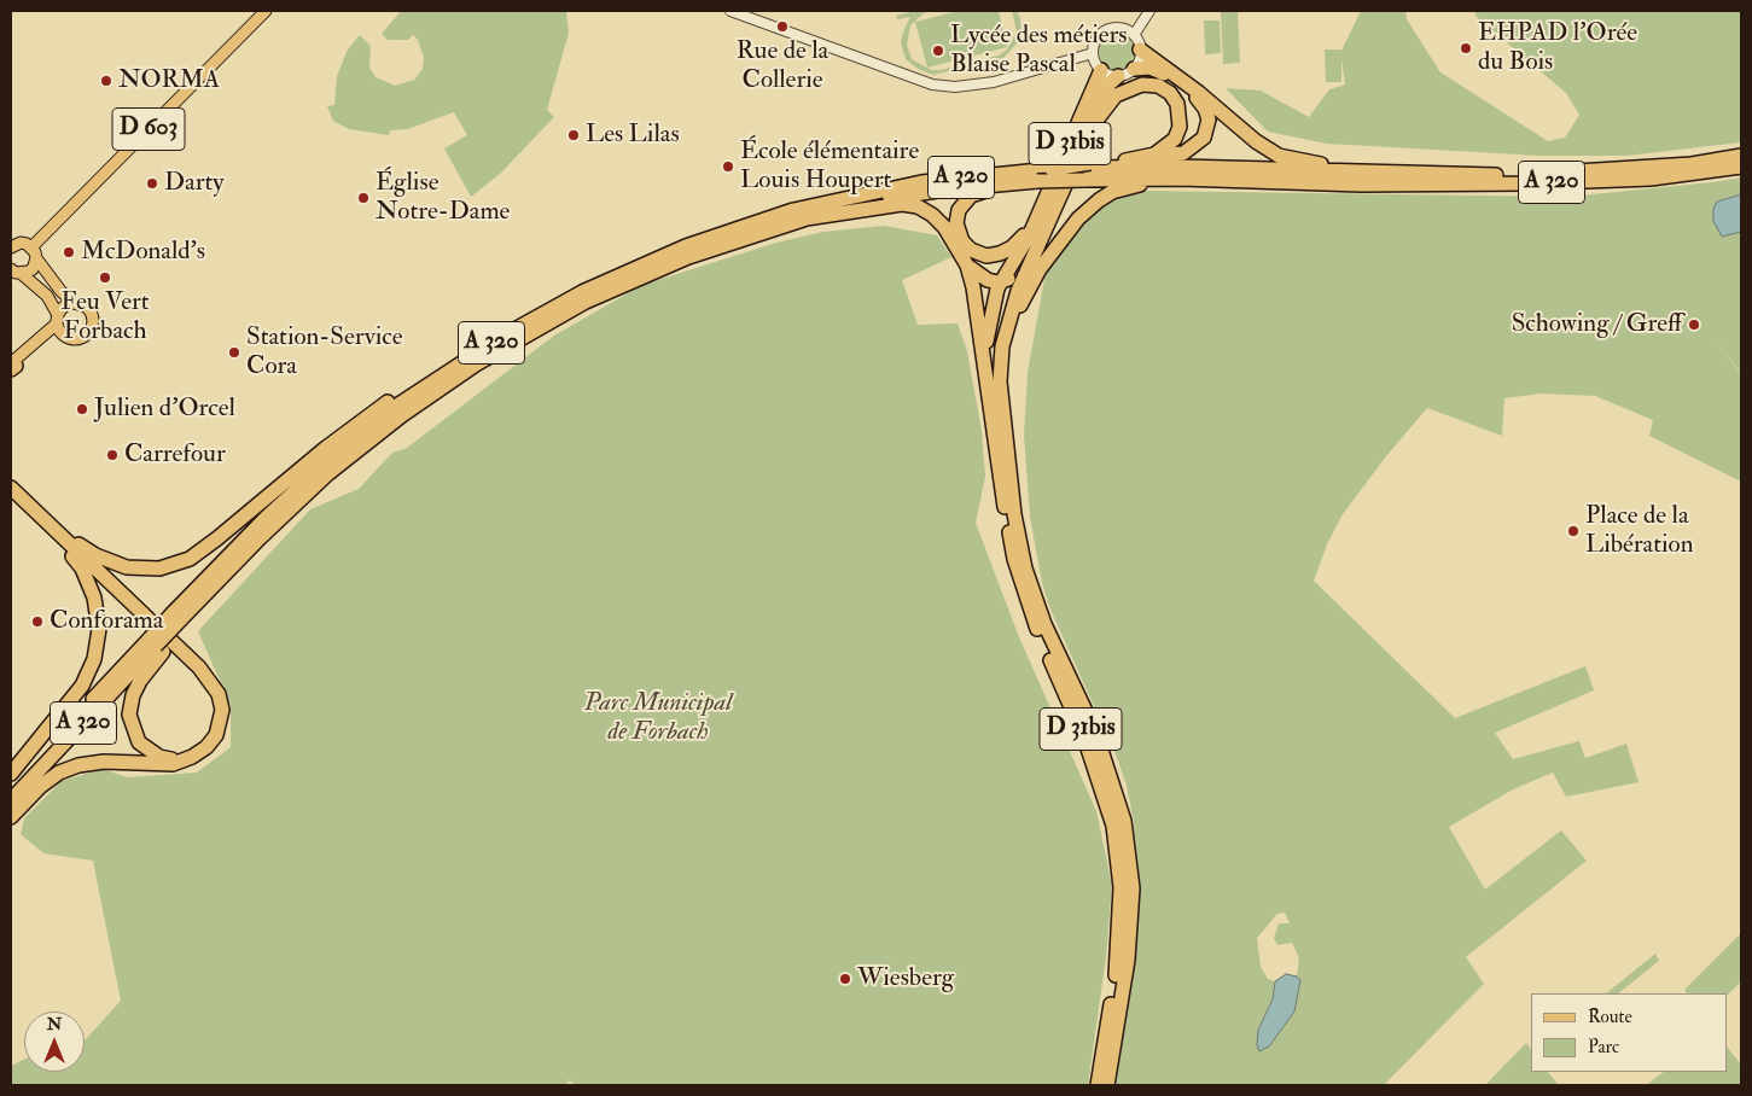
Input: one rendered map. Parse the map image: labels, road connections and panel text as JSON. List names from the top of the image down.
{
  "streets": {
    "highway": ["D 31bis", "A 320"],
    "main road": ["D 603"]
  },
  "parks": ["Parc Municipal de Forbach"],
  "places": [
    "Rue de la Collerie",
    "EHPAD l'Orée du Bois",
    "Lycée des métiers Blaise Pascal",
    "NORMA",
    "Les Lilas",
    "École élémentaire Louis Houpert",
    "Darty",
    "Église Notre-Dame",
    "McDonald's",
    "Feu Vert Forbach",
    "Schowing / Greff",
    "Station-Service Cora",
    "Julien d'Orcel",
    "Carrefour",
    "Place de la Libération",
    "Conforama",
    "Wiesberg"
  ],
  "legend": ["Route", "Parc"],
  "north": "top"
}
